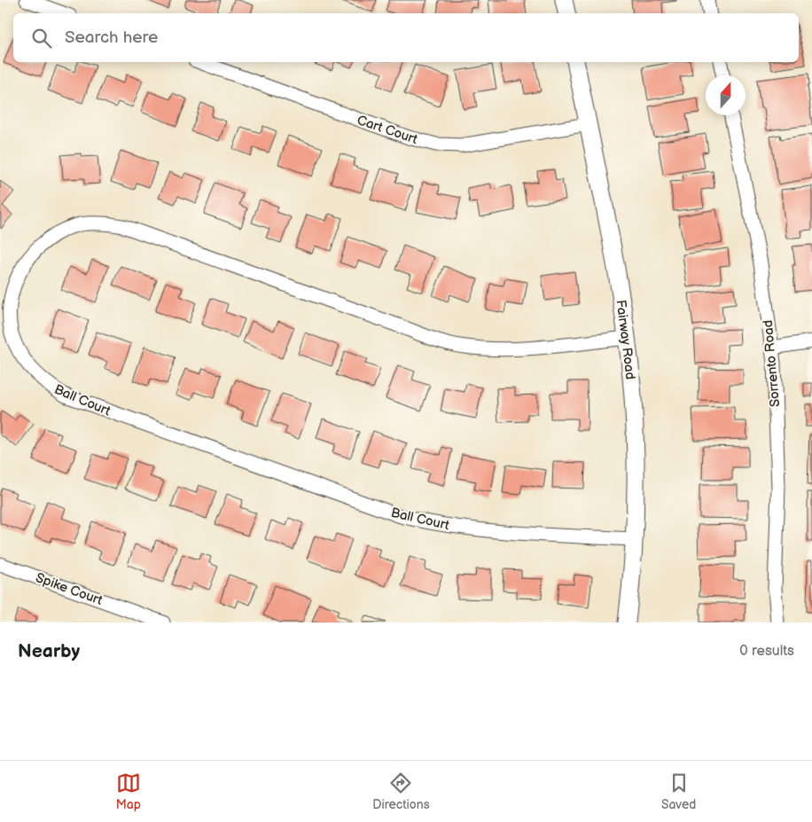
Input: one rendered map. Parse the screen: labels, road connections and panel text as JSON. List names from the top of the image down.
{
  "streets": {
    "street": [
      "Cart Court",
      "Fairway Road",
      "Sorrento Road",
      "Ball Court",
      "Spike Court"
    ]
  },
  "crossings": [
    ["Cart Court", "Fairway Road"],
    ["Fairway Road", "Ball Court"]
  ],
  "north": "top",
  "page": {
    "search": "Search here",
    "heading": ["Nearby", "0 results"],
    "nav": ["Map", "Directions", "Saved"]
  }
}
